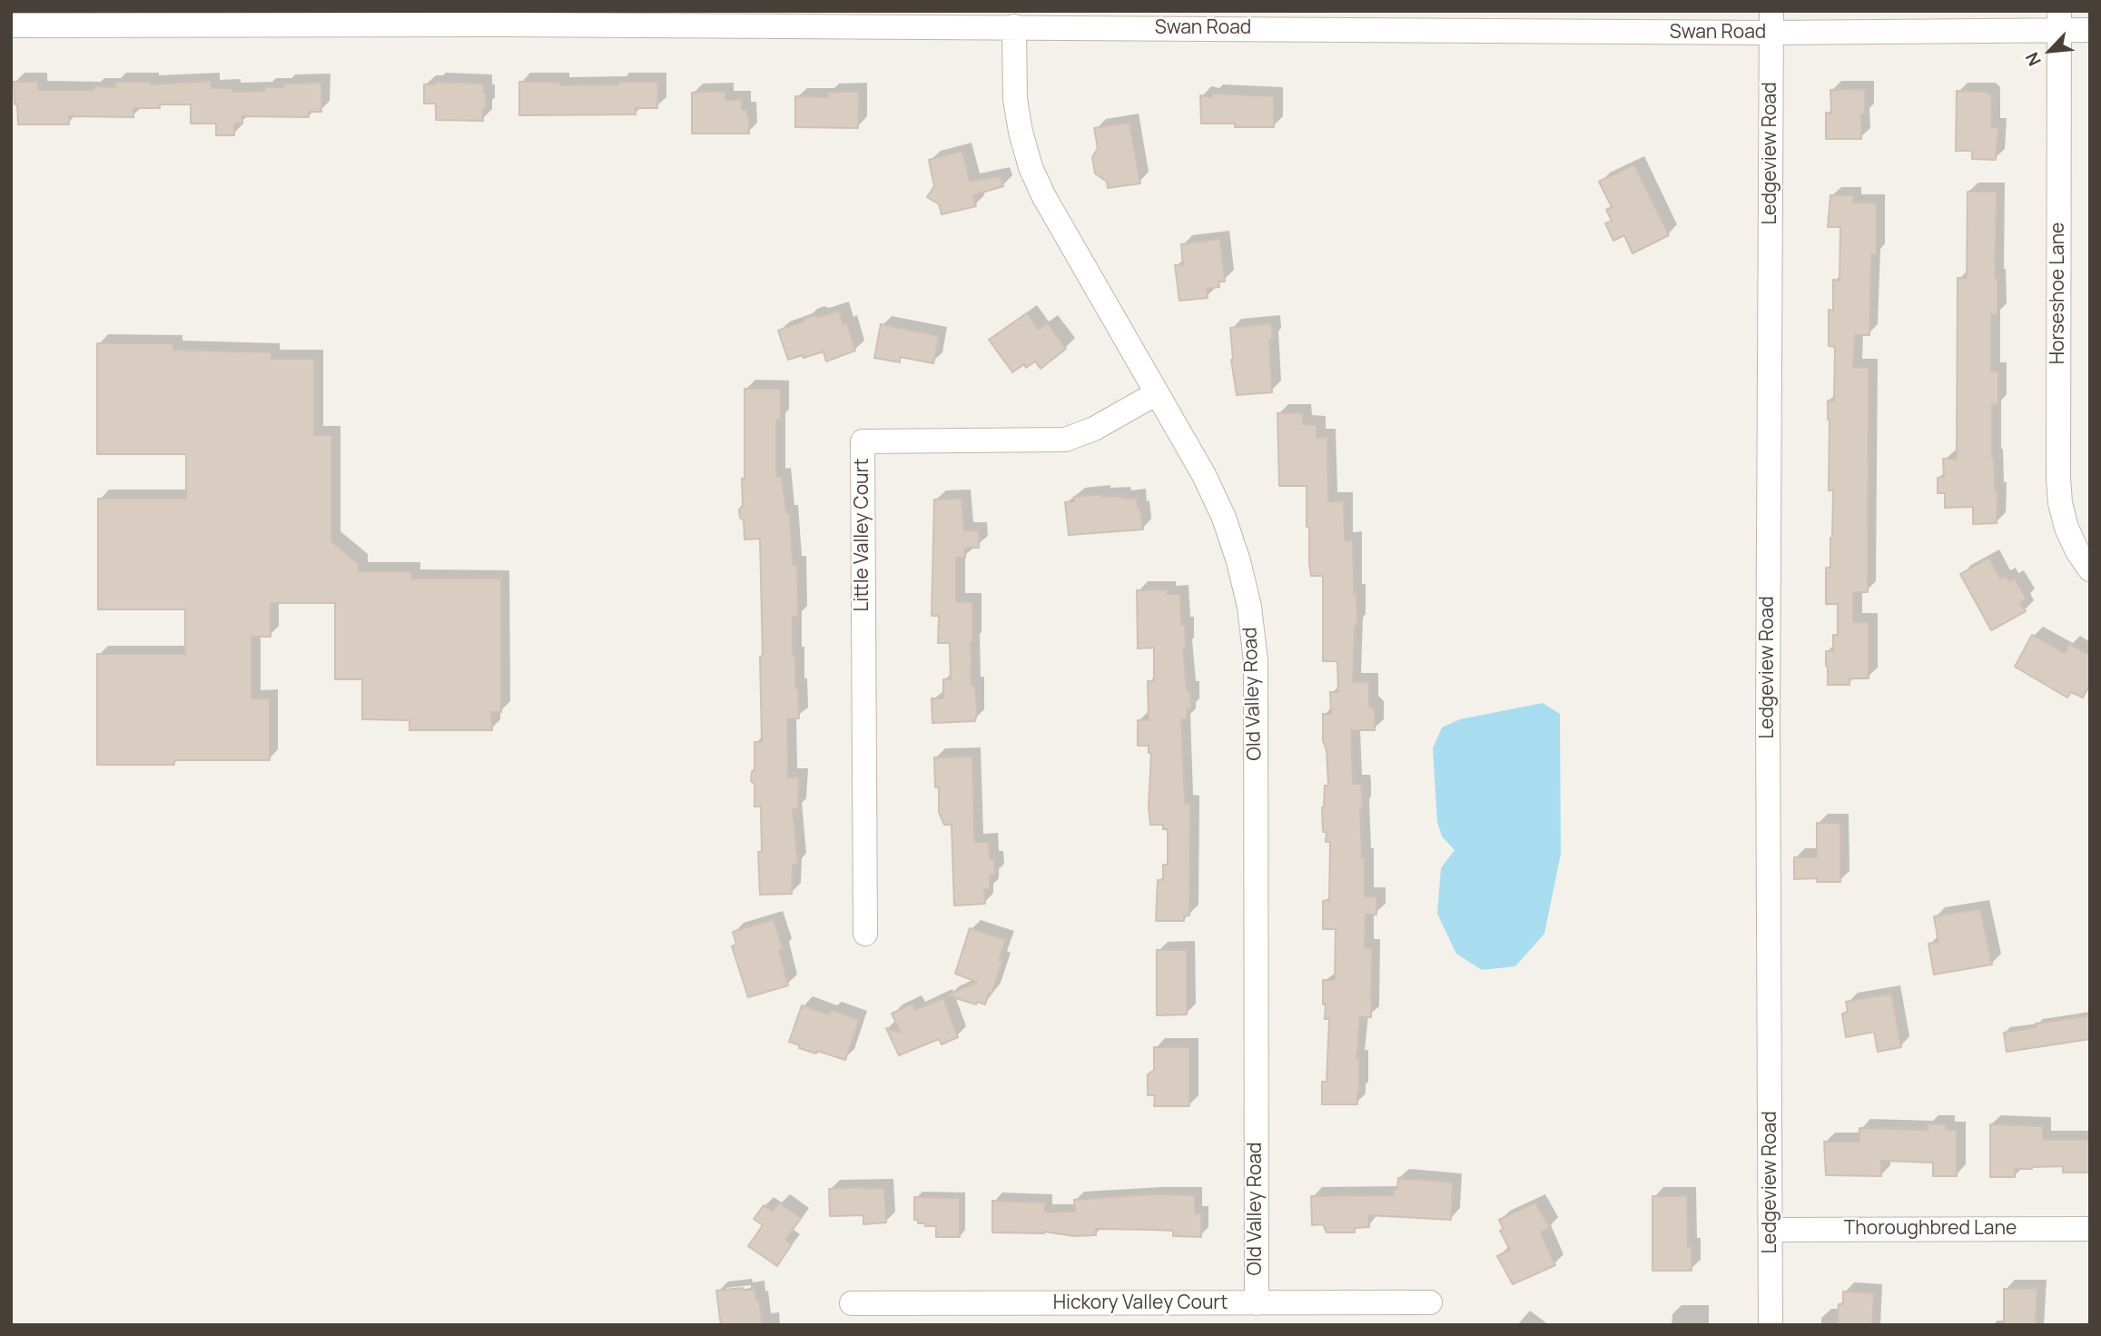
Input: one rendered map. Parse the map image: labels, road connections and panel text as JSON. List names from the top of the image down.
{
  "streets": {
    "street": [
      "Swan Road",
      "Ledgeview Road",
      "Horseshoe Lane",
      "Little Valley Court",
      "Old Valley Road",
      "Thoroughbred Lane",
      "Hickory Valley Court"
    ]
  },
  "crossings": [
    ["Swan Road", "Ledgeview Road"],
    ["Swan Road", "Horseshoe Lane"],
    ["Swan Road", "Old Valley Road"],
    ["Ledgeview Road", "Thoroughbred Lane"],
    ["Little Valley Court", "Old Valley Road"],
    ["Old Valley Road", "Hickory Valley Court"]
  ],
  "north": "bottom left"
}
